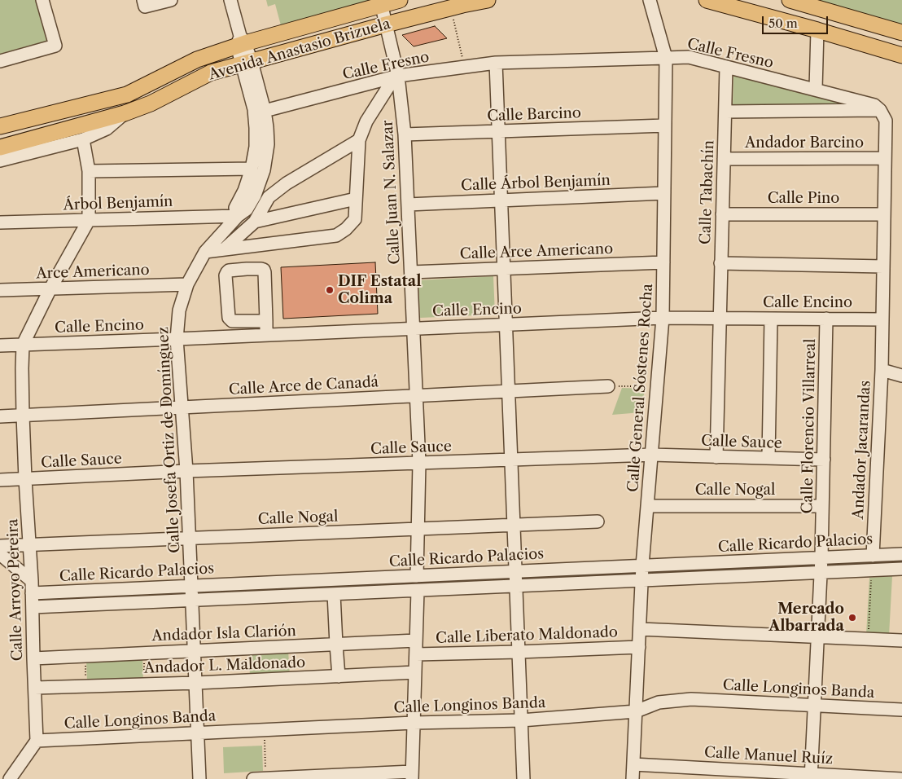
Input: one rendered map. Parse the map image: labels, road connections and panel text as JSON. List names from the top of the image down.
{
  "streets": {
    "main road": ["Avenida Anastasio Brizuela"],
    "street": [
      "Calle Fresno",
      "Calle Barcino",
      "Andador Barcino",
      "Calle Árbol Benjamín",
      "Calle Juan N. Salazar",
      "Calle Tabachín",
      "Calle Pino",
      "Árbol Benjamín",
      "Calle Arce Americano",
      "Arce Americano",
      "Calle Encino",
      "Calle Arce de Canadá",
      "Calle General Sóstenes Rocha",
      "Calle Florencio Villarreal",
      "Calle Josefa Ortiz de Domínguez",
      "Calle Sauce",
      "Andador Jacarandas",
      "Calle Nogal",
      "Calle Ricardo Palacios",
      "Calle Arroyo Pereira",
      "Andador Isla Clarión",
      "Calle Liberato Maldonado",
      "Andador L. Maldonado",
      "Calle Longinos Banda",
      "Calle Manuel Ruíz"
    ]
  },
  "crossings": [
    ["Avenida Anastasio Brizuela", "Calle Juan N. Salazar"],
    ["Avenida Anastasio Brizuela", "Calle Josefa Ortiz de Domínguez"],
    ["Calle Fresno", "Calle Juan N. Salazar"],
    ["Calle Fresno", "Calle Tabachín"],
    ["Calle Fresno", "Calle General Sóstenes Rocha"],
    ["Calle Fresno", "Calle Josefa Ortiz de Domínguez"],
    ["Calle Barcino", "Calle Juan N. Salazar"],
    ["Calle Barcino", "Calle General Sóstenes Rocha"],
    ["Andador Barcino", "Calle Tabachín"],
    ["Calle Árbol Benjamín", "Calle Juan N. Salazar"],
    ["Calle Árbol Benjamín", "Calle General Sóstenes Rocha"],
    ["Calle Juan N. Salazar", "Calle Arce Americano"],
    ["Calle Juan N. Salazar", "Calle Encino"],
    ["Calle Juan N. Salazar", "Calle Arce de Canadá"],
    ["Calle Juan N. Salazar", "Calle Sauce"],
    ["Calle Juan N. Salazar", "Calle Nogal"],
    ["Calle Juan N. Salazar", "Calle Ricardo Palacios"],
    ["Calle Tabachín", "Calle Pino"],
    ["Calle Tabachín", "Calle Encino"],
    ["Calle Tabachín", "Calle Sauce"],
    ["Árbol Benjamín", "Calle Josefa Ortiz de Domínguez"],
    ["Árbol Benjamín", "Calle Arroyo Pereira"],
    ["Calle Arce Americano", "Calle General Sóstenes Rocha"],
    ["Arce Americano", "Calle Josefa Ortiz de Domínguez"],
    ["Arce Americano", "Calle Arroyo Pereira"],
    ["Calle Encino", "Calle General Sóstenes Rocha"],
    ["Calle Encino", "Calle Florencio Villarreal"],
    ["Calle Encino", "Calle Josefa Ortiz de Domínguez"],
    ["Calle Encino", "Calle Arroyo Pereira"],
    ["Calle Arce de Canadá", "Calle Josefa Ortiz de Domínguez"],
    ["Calle Arce de Canadá", "Calle Arroyo Pereira"],
    ["Calle General Sóstenes Rocha", "Calle Sauce"],
    ["Calle General Sóstenes Rocha", "Calle Nogal"],
    ["Calle General Sóstenes Rocha", "Calle Ricardo Palacios"],
    ["Calle General Sóstenes Rocha", "Calle Liberato Maldonado"],
    ["Calle General Sóstenes Rocha", "Calle Longinos Banda"],
    ["Calle General Sóstenes Rocha", "Calle Manuel Ruíz"],
    ["Calle Florencio Villarreal", "Calle Sauce"],
    ["Calle Florencio Villarreal", "Calle Nogal"],
    ["Calle Florencio Villarreal", "Calle Ricardo Palacios"],
    ["Calle Florencio Villarreal", "Calle Longinos Banda"],
    ["Calle Florencio Villarreal", "Calle Manuel Ruíz"],
    ["Calle Josefa Ortiz de Domínguez", "Calle Sauce"],
    ["Calle Josefa Ortiz de Domínguez", "Calle Nogal"],
    ["Calle Josefa Ortiz de Domínguez", "Calle Ricardo Palacios"],
    ["Calle Josefa Ortiz de Domínguez", "Andador Isla Clarión"],
    ["Calle Josefa Ortiz de Domínguez", "Andador L. Maldonado"],
    ["Calle Josefa Ortiz de Domínguez", "Calle Longinos Banda"],
    ["Calle Sauce", "Calle Arroyo Pereira"],
    ["Andador Jacarandas", "Calle Ricardo Palacios"],
    ["Calle Nogal", "Calle Arroyo Pereira"],
    ["Calle Ricardo Palacios", "Calle Arroyo Pereira"],
    ["Calle Arroyo Pereira", "Andador Isla Clarión"],
    ["Calle Arroyo Pereira", "Andador L. Maldonado"],
    ["Calle Arroyo Pereira", "Calle Longinos Banda"]
  ],
  "places": ["DIF Estatal Colima", "Mercado Albarrada"],
  "scale_bar": "50 m"
}
